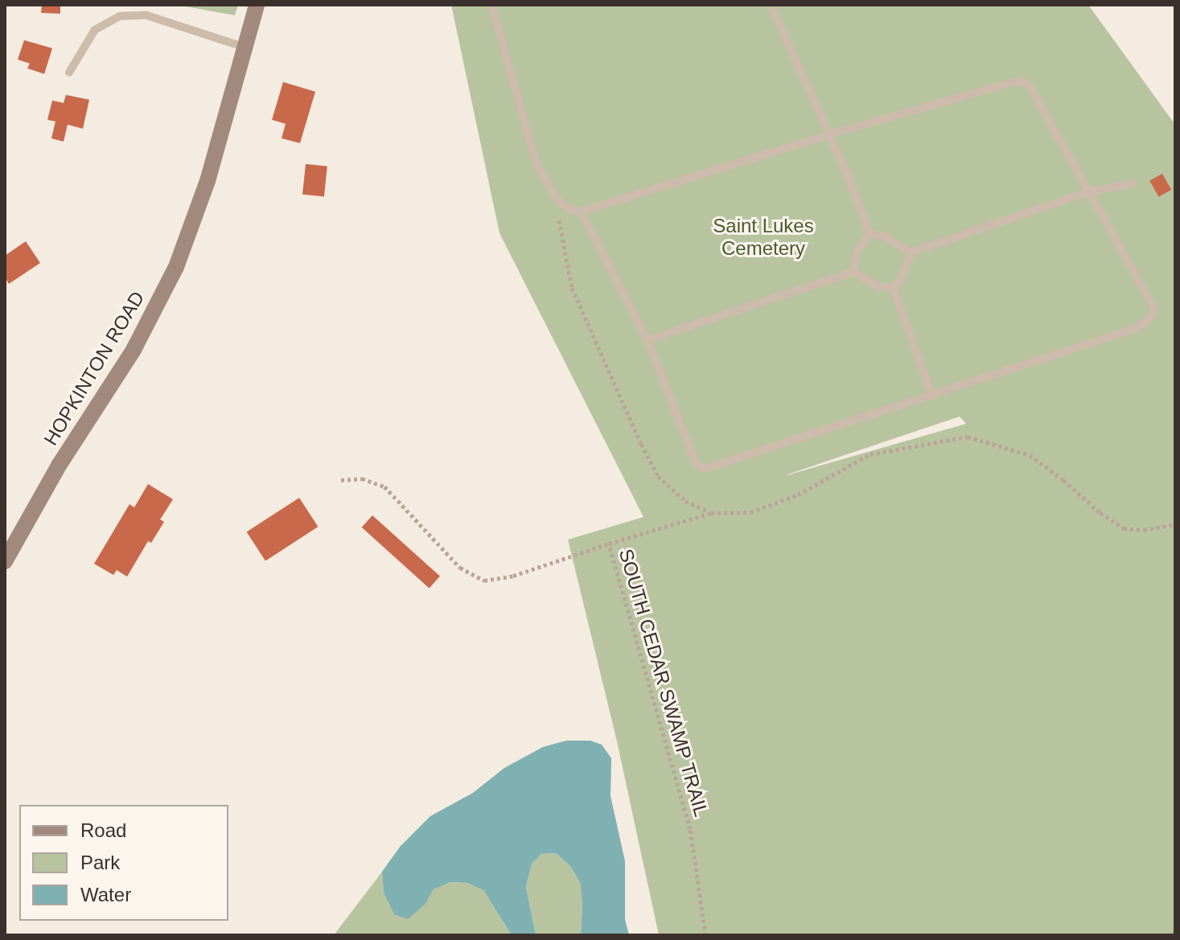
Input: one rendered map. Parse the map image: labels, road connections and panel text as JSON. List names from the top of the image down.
{
  "streets": {
    "main road": ["HOPKINTON ROAD"],
    "path": ["SOUTH CEDAR SWAMP TRAIL"]
  },
  "parks": ["Saint Lukes Cemetery"],
  "legend": ["Road", "Park", "Water"]
}
